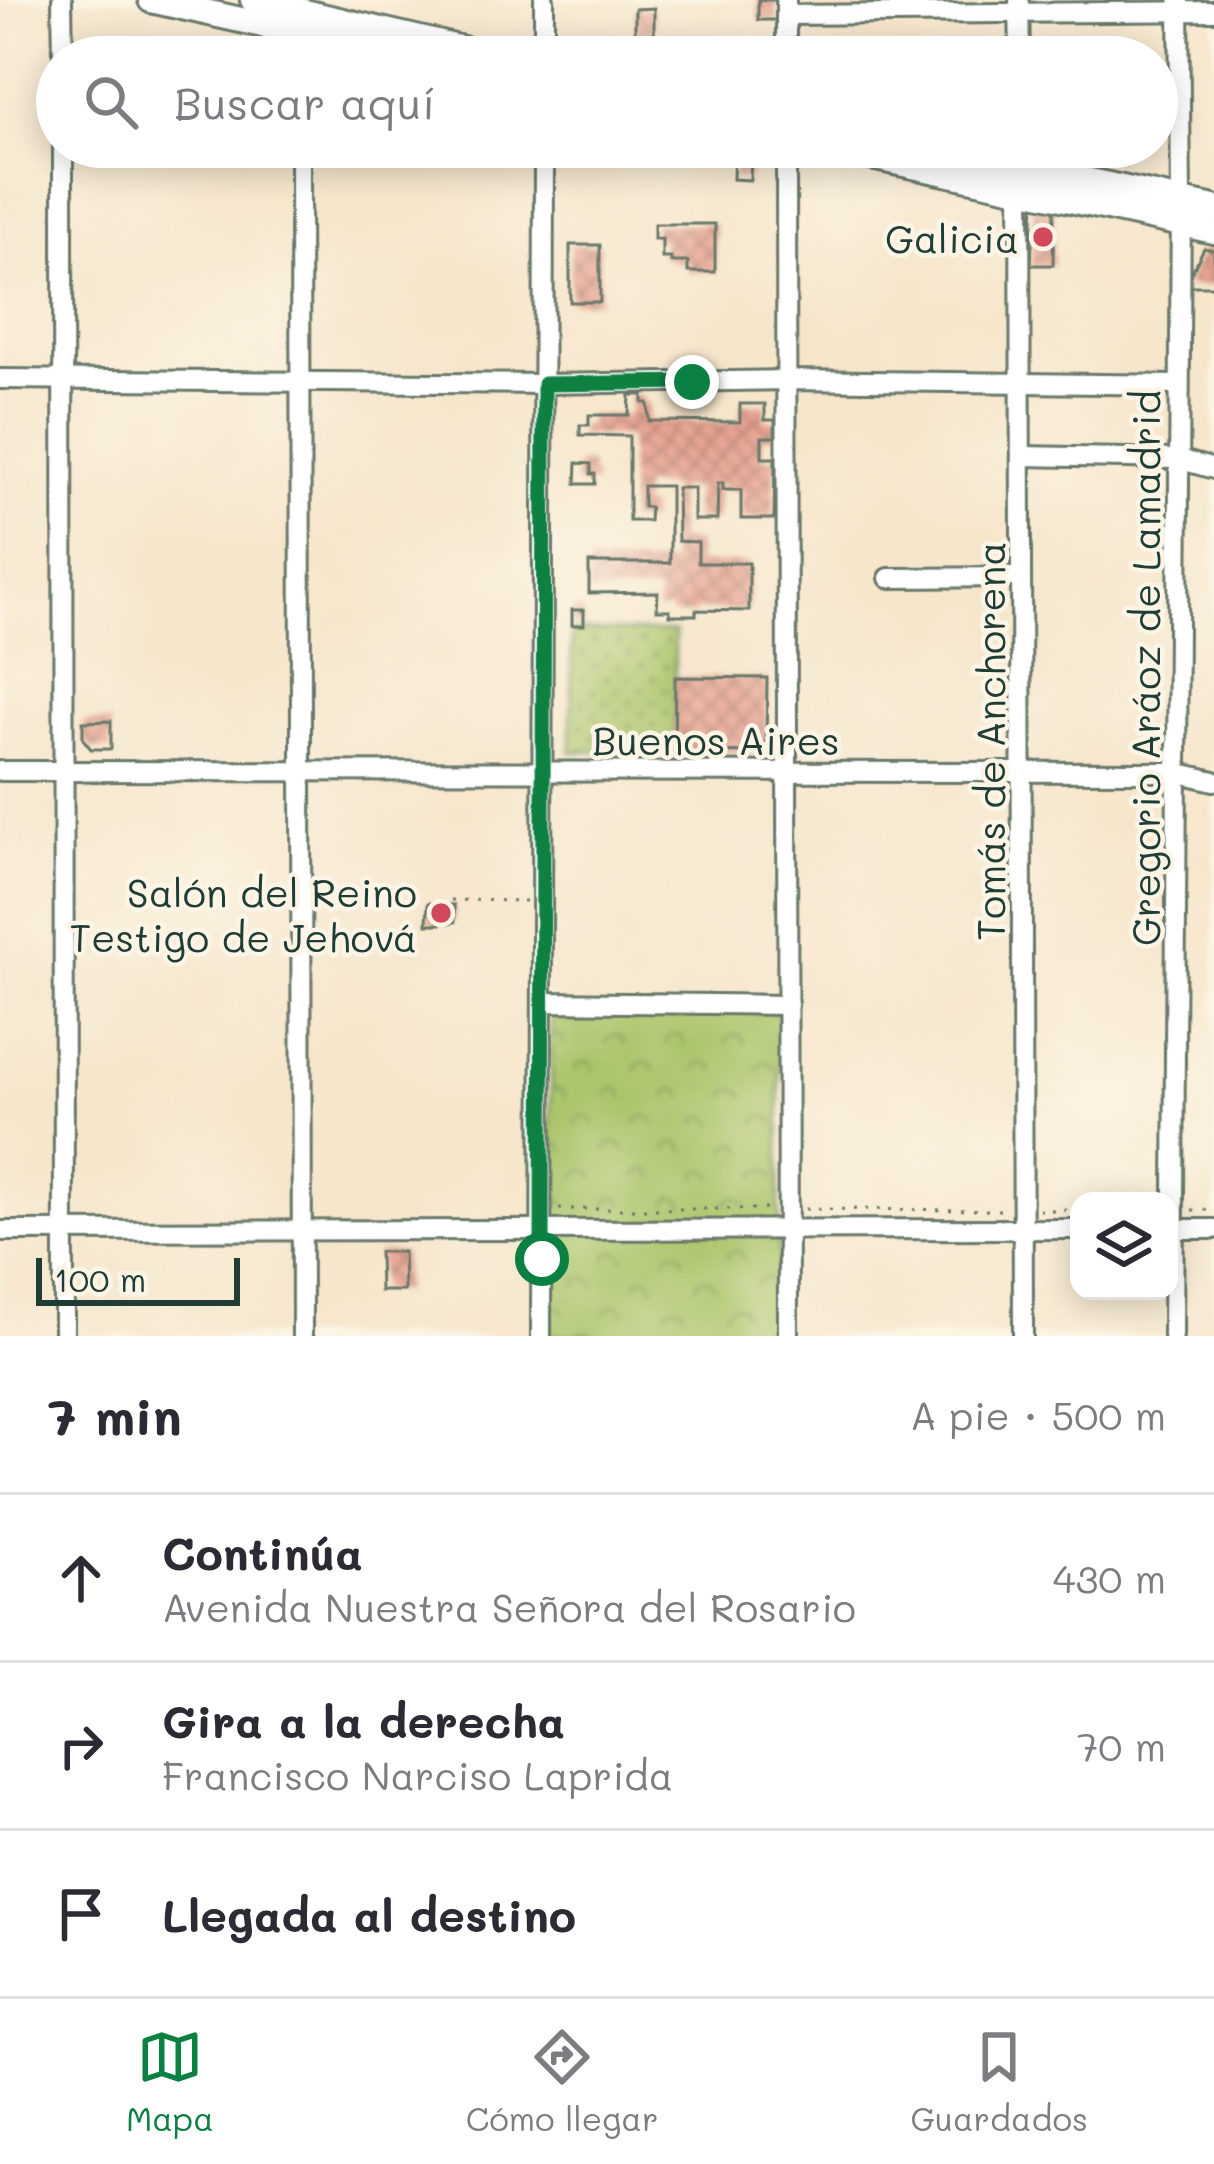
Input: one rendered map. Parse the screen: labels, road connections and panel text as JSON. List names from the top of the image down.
{
  "streets": {
    "street": ["Gregorio Aráoz de Lamadrid", "Buenos Aires", "Tomás de Anchorena"]
  },
  "crossings": [
    ["Gregorio Aráoz de Lamadrid", "Buenos Aires"],
    ["Buenos Aires", "Tomás de Anchorena"]
  ],
  "places": ["Galicia", "Salón del Reino Testigo de Jehová"],
  "scale_bar": "100 m",
  "page": {
    "search": "Buscar aquí",
    "scale": "100 m",
    "heading": ["7 min", "A pie · 500 m"],
    "list": [
      ["Continúa", "Avenida Nuestra Señora del Rosario", "430 m"],
      ["Gira a la derecha", "Francisco Narciso Laprida", "70 m"],
      "Llegada al destino"
    ],
    "nav": ["Mapa", "Cómo llegar", "Guardados"]
  }
}
